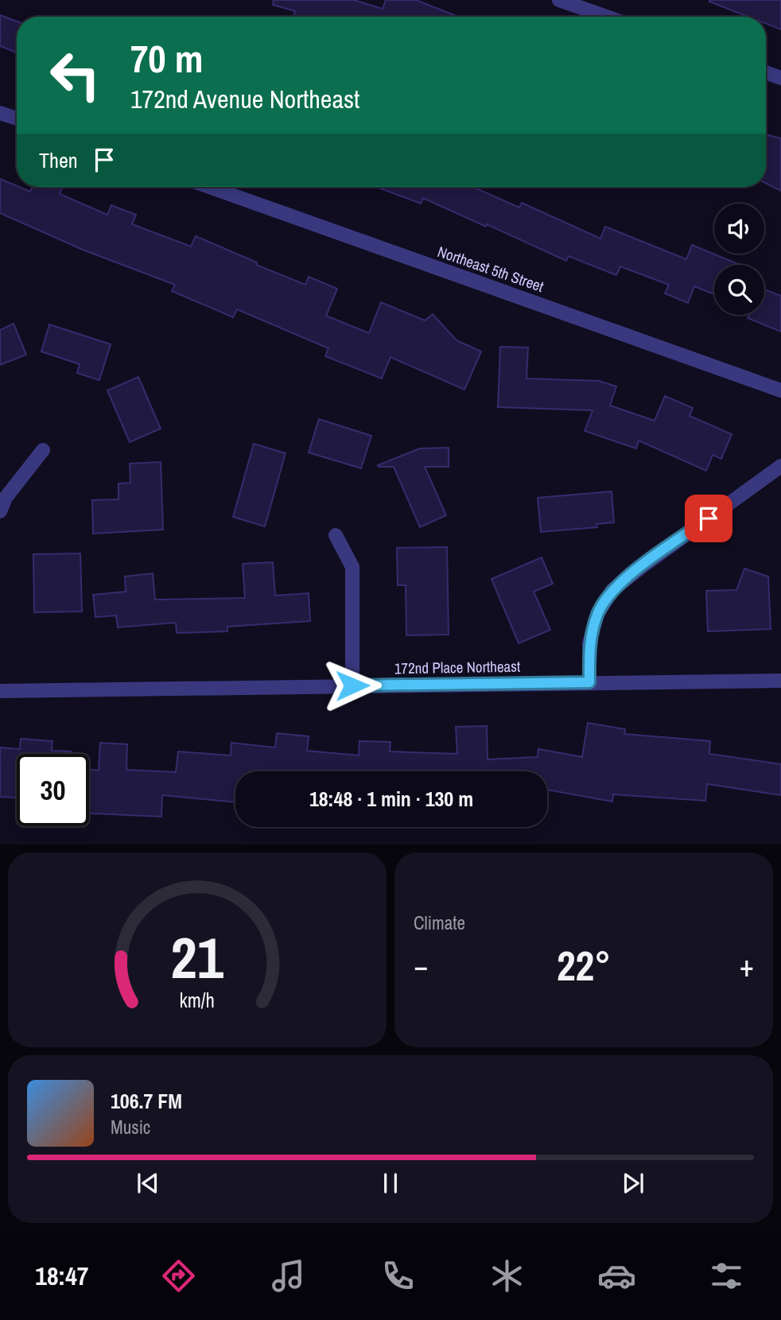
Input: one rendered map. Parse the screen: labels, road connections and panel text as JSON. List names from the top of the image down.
{
  "streets": {
    "street": ["Northeast 5th Street", "172nd Place Northeast"]
  },
  "page": {
    "turn": ["70 m", "172nd Avenue Northeast"],
    "then": "Then",
    "limit": "30",
    "trip": "18:48 · 1 min · 130 m",
    "tile": "Climate",
    "heat": ["−", "22°", "+"],
    "song": ["106.7 FM", "Music"],
    "tabs": "18:47",
    "gauge": ["21", "km/h"]
  }
}
